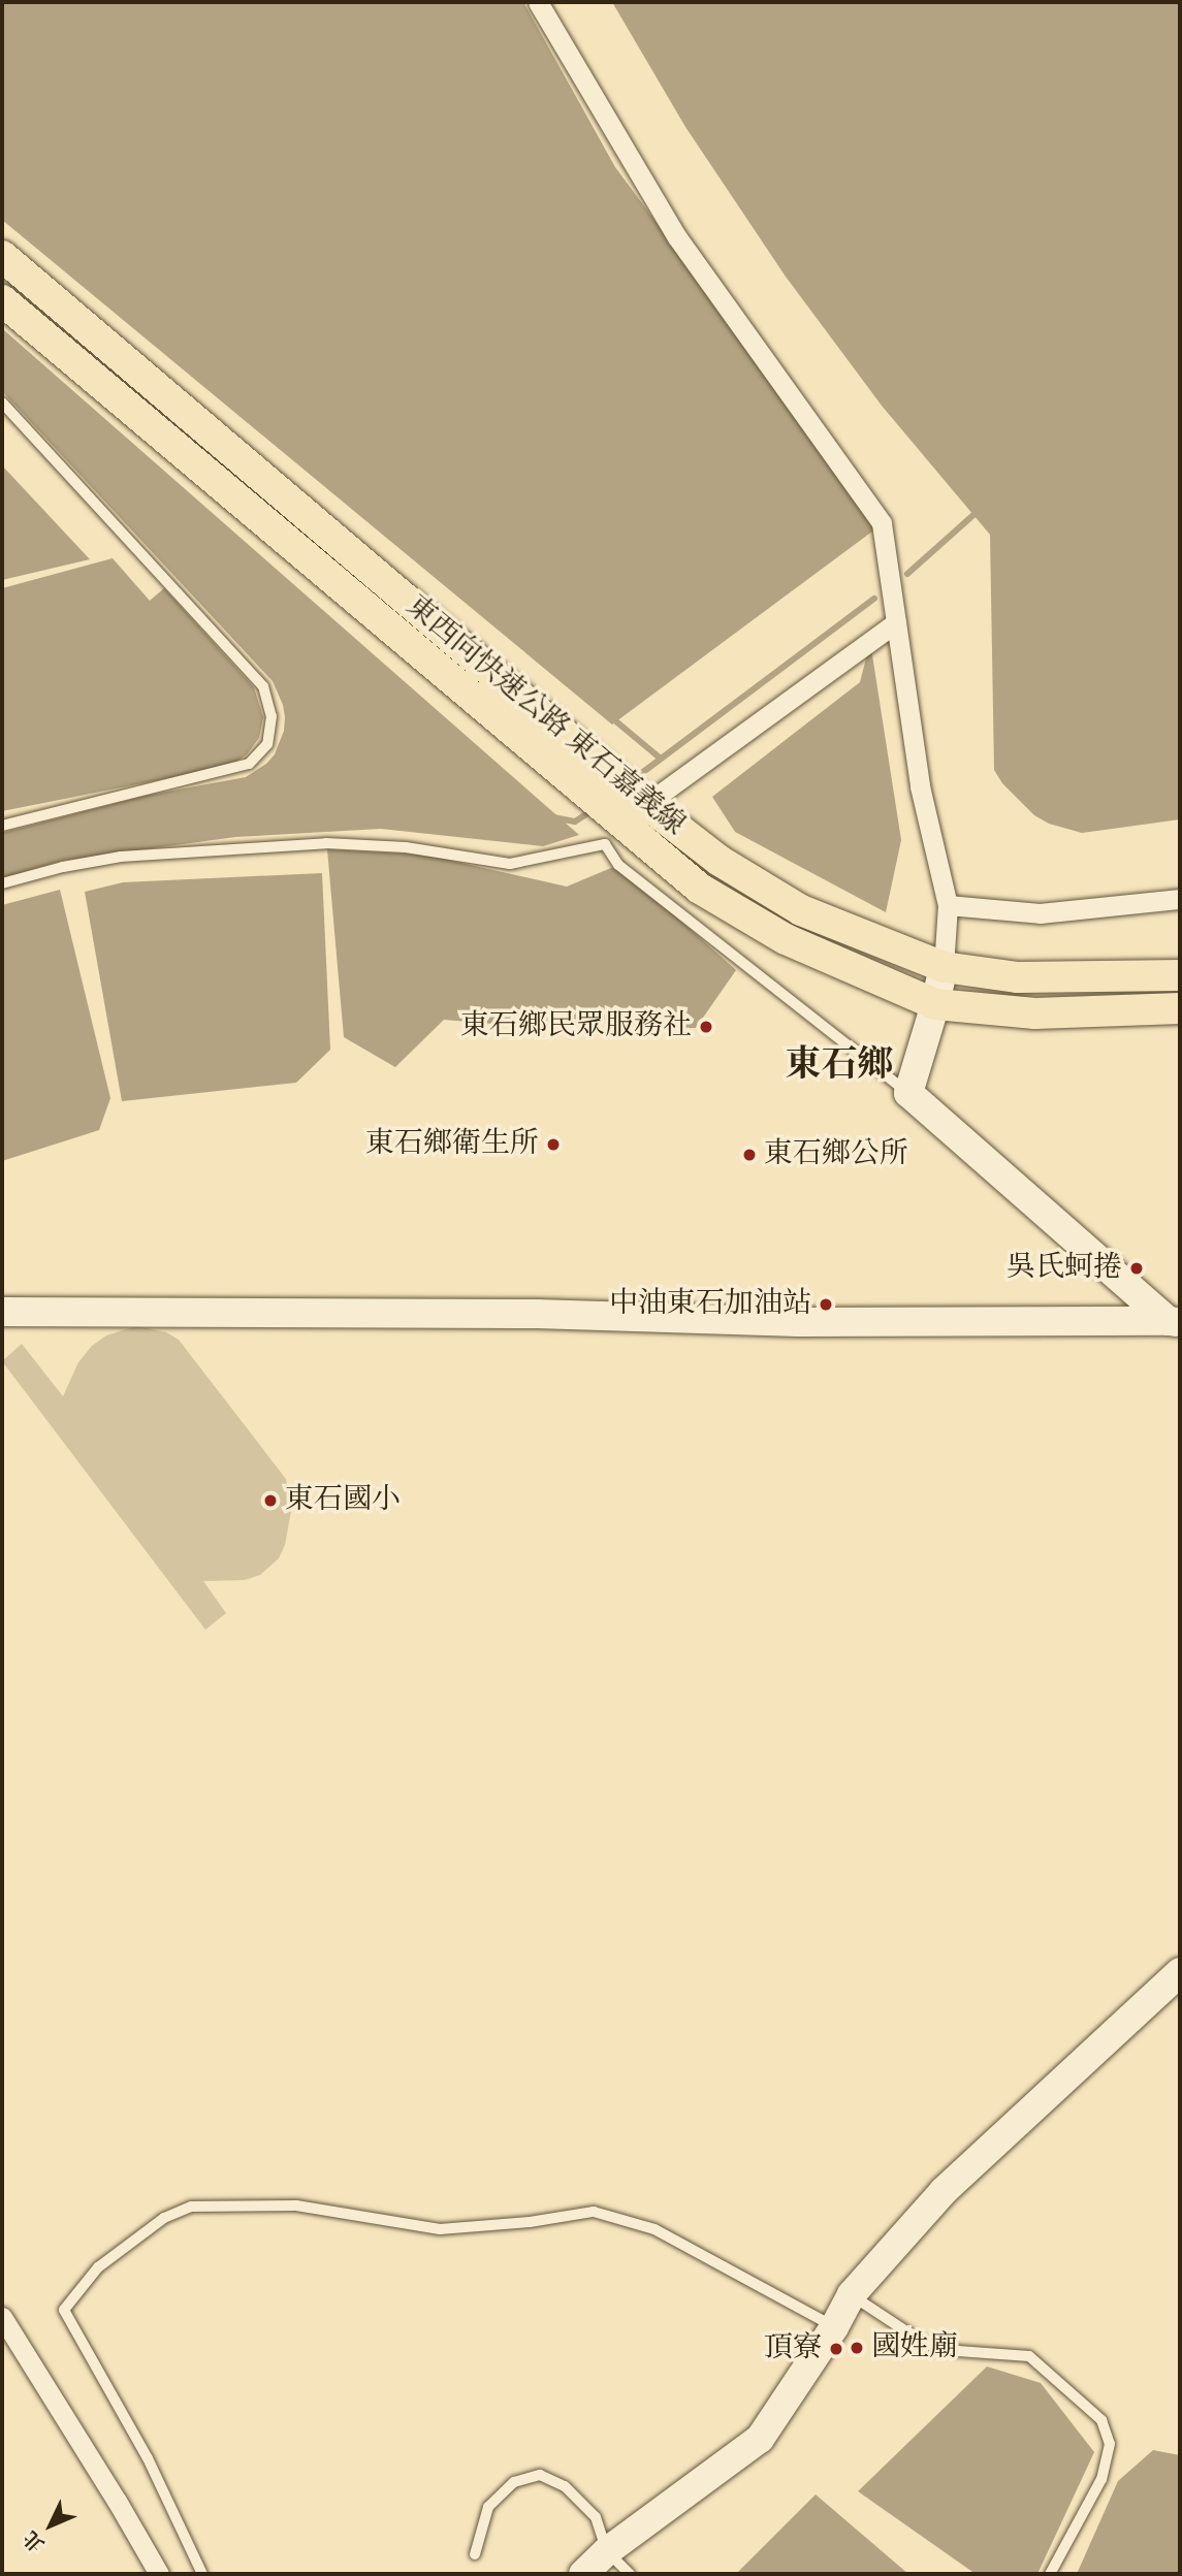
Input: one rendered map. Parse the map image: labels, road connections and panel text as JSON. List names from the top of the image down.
{
  "streets": {
    "main road": ["東西向快速公路 東石嘉義線"]
  },
  "districts": ["東石鄉"],
  "places": [
    "東石鄉民眾服務社",
    "東石鄉衛生所",
    "東石鄉公所",
    "吳氏蚵捲",
    "中油東石加油站",
    "東石國小",
    "國姓廟",
    "頂寮"
  ],
  "north": "bottom left"
}
